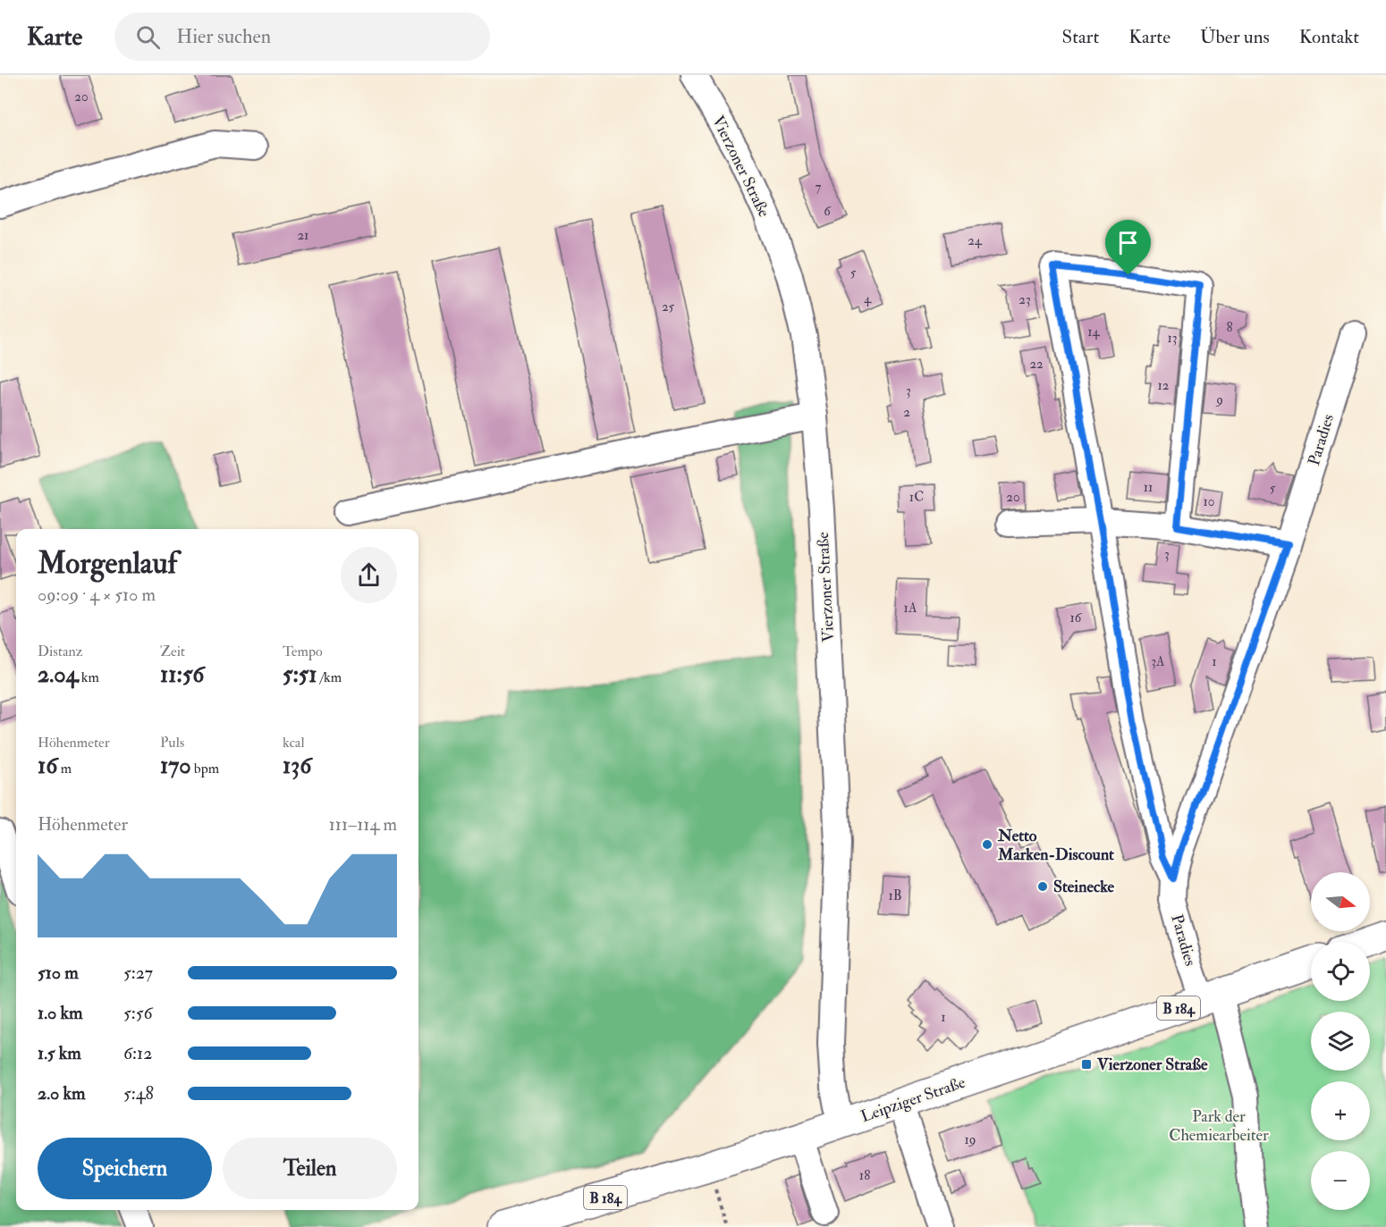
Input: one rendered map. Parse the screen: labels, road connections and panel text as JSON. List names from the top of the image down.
{
  "streets": {
    "main road": ["B 184", "Leipziger Straße"],
    "street": ["Vierzoner Straße", "Paradies"]
  },
  "crossings": [
    ["Vierzoner Straße", "Leipziger Straße"],
    ["Paradies", "Leipziger Straße"]
  ],
  "parks": ["Park der Chemiearbeiter"],
  "places": {
    "other": ["Netto Marken-Discount", "Steinecke"],
    "transit": ["Vierzoner Straße"]
  },
  "house_numbers": [
    "20",
    "7",
    "6",
    "21",
    "24",
    "5",
    "4",
    "23",
    "25",
    "8",
    "14",
    "13",
    "22",
    "12",
    "3",
    "9",
    "2",
    "11",
    "5",
    "1C",
    "20",
    "10",
    "3",
    "1A",
    "16",
    "3A",
    "1",
    "1B",
    "1",
    "19",
    "18"
  ],
  "north": "right",
  "page": {
    "header": "Karte",
    "search": "Hier suchen",
    "nav": [
      "Start",
      "Karte",
      "Über uns",
      "Kontakt"
    ],
    "heading": ["Morgenlauf", "09:09 · 4 × 510 m"],
    "stats": [
      ["Distanz", "2.04 km"],
      ["Zeit", "11:56"],
      ["Tempo", "5:51 /km"],
      ["Höhenmeter", "16 m"],
      ["Puls", "170 bpm"],
      ["kcal", "136"]
    ],
    "chart": ["Höhenmeter", "111–114 m"],
    "map_buttons": ["+", "−"],
    "list": [
      {
        "name": "510 m",
        "note": "5:27"
      },
      {
        "name": "1.0 km",
        "note": "5:56"
      },
      {
        "name": "1.5 km",
        "note": "6:12"
      },
      {
        "name": "2.0 km",
        "note": "5:48"
      }
    ],
    "buttons": ["Speichern", "Teilen"]
  }
}
